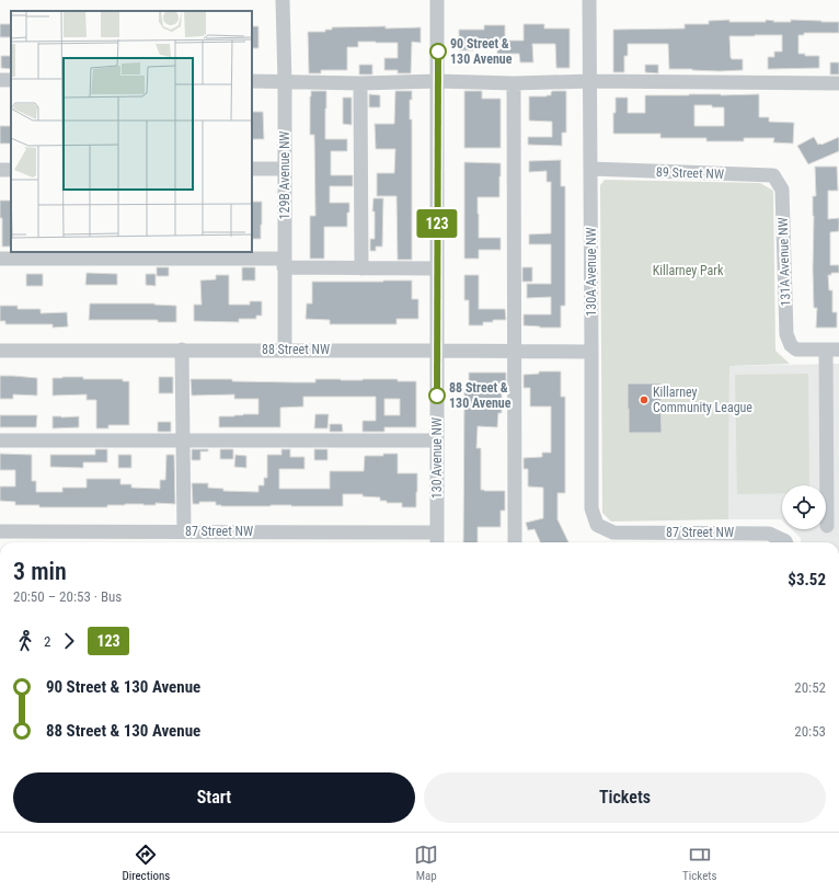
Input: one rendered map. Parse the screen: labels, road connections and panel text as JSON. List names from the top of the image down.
{
  "streets": {
    "street": [
      "89 Street NW",
      "129B Avenue NW",
      "131A Avenue NW",
      "130A Avenue NW",
      "88 Street NW",
      "130 Avenue NW",
      "87 Street NW"
    ]
  },
  "crossings": [
    ["89 Street NW", "131A Avenue NW"],
    ["89 Street NW", "130A Avenue NW"],
    ["129B Avenue NW", "88 Street NW"],
    ["130A Avenue NW", "88 Street NW"],
    ["130A Avenue NW", "87 Street NW"],
    ["88 Street NW", "130 Avenue NW"],
    ["130 Avenue NW", "87 Street NW"]
  ],
  "parks": ["Killarney Park"],
  "places": ["90 Street & 130 Avenue", "88 Street & 130 Avenue", "Killarney Community League"],
  "lines": ["bus line 123"],
  "page": {
    "on_map": "123",
    "heading": ["3 min", "20:50 – 20:53 · Bus", "$3.52"],
    "legs": ["2", "123"],
    "list": [
      {
        "name": "90 Street & 130 Avenue",
        "value": "20:52"
      },
      {
        "name": "88 Street & 130 Avenue",
        "value": "20:53"
      }
    ],
    "buttons": ["Start", "Tickets"],
    "tabs": ["Directions", "Map", "Tickets"]
  }
}
